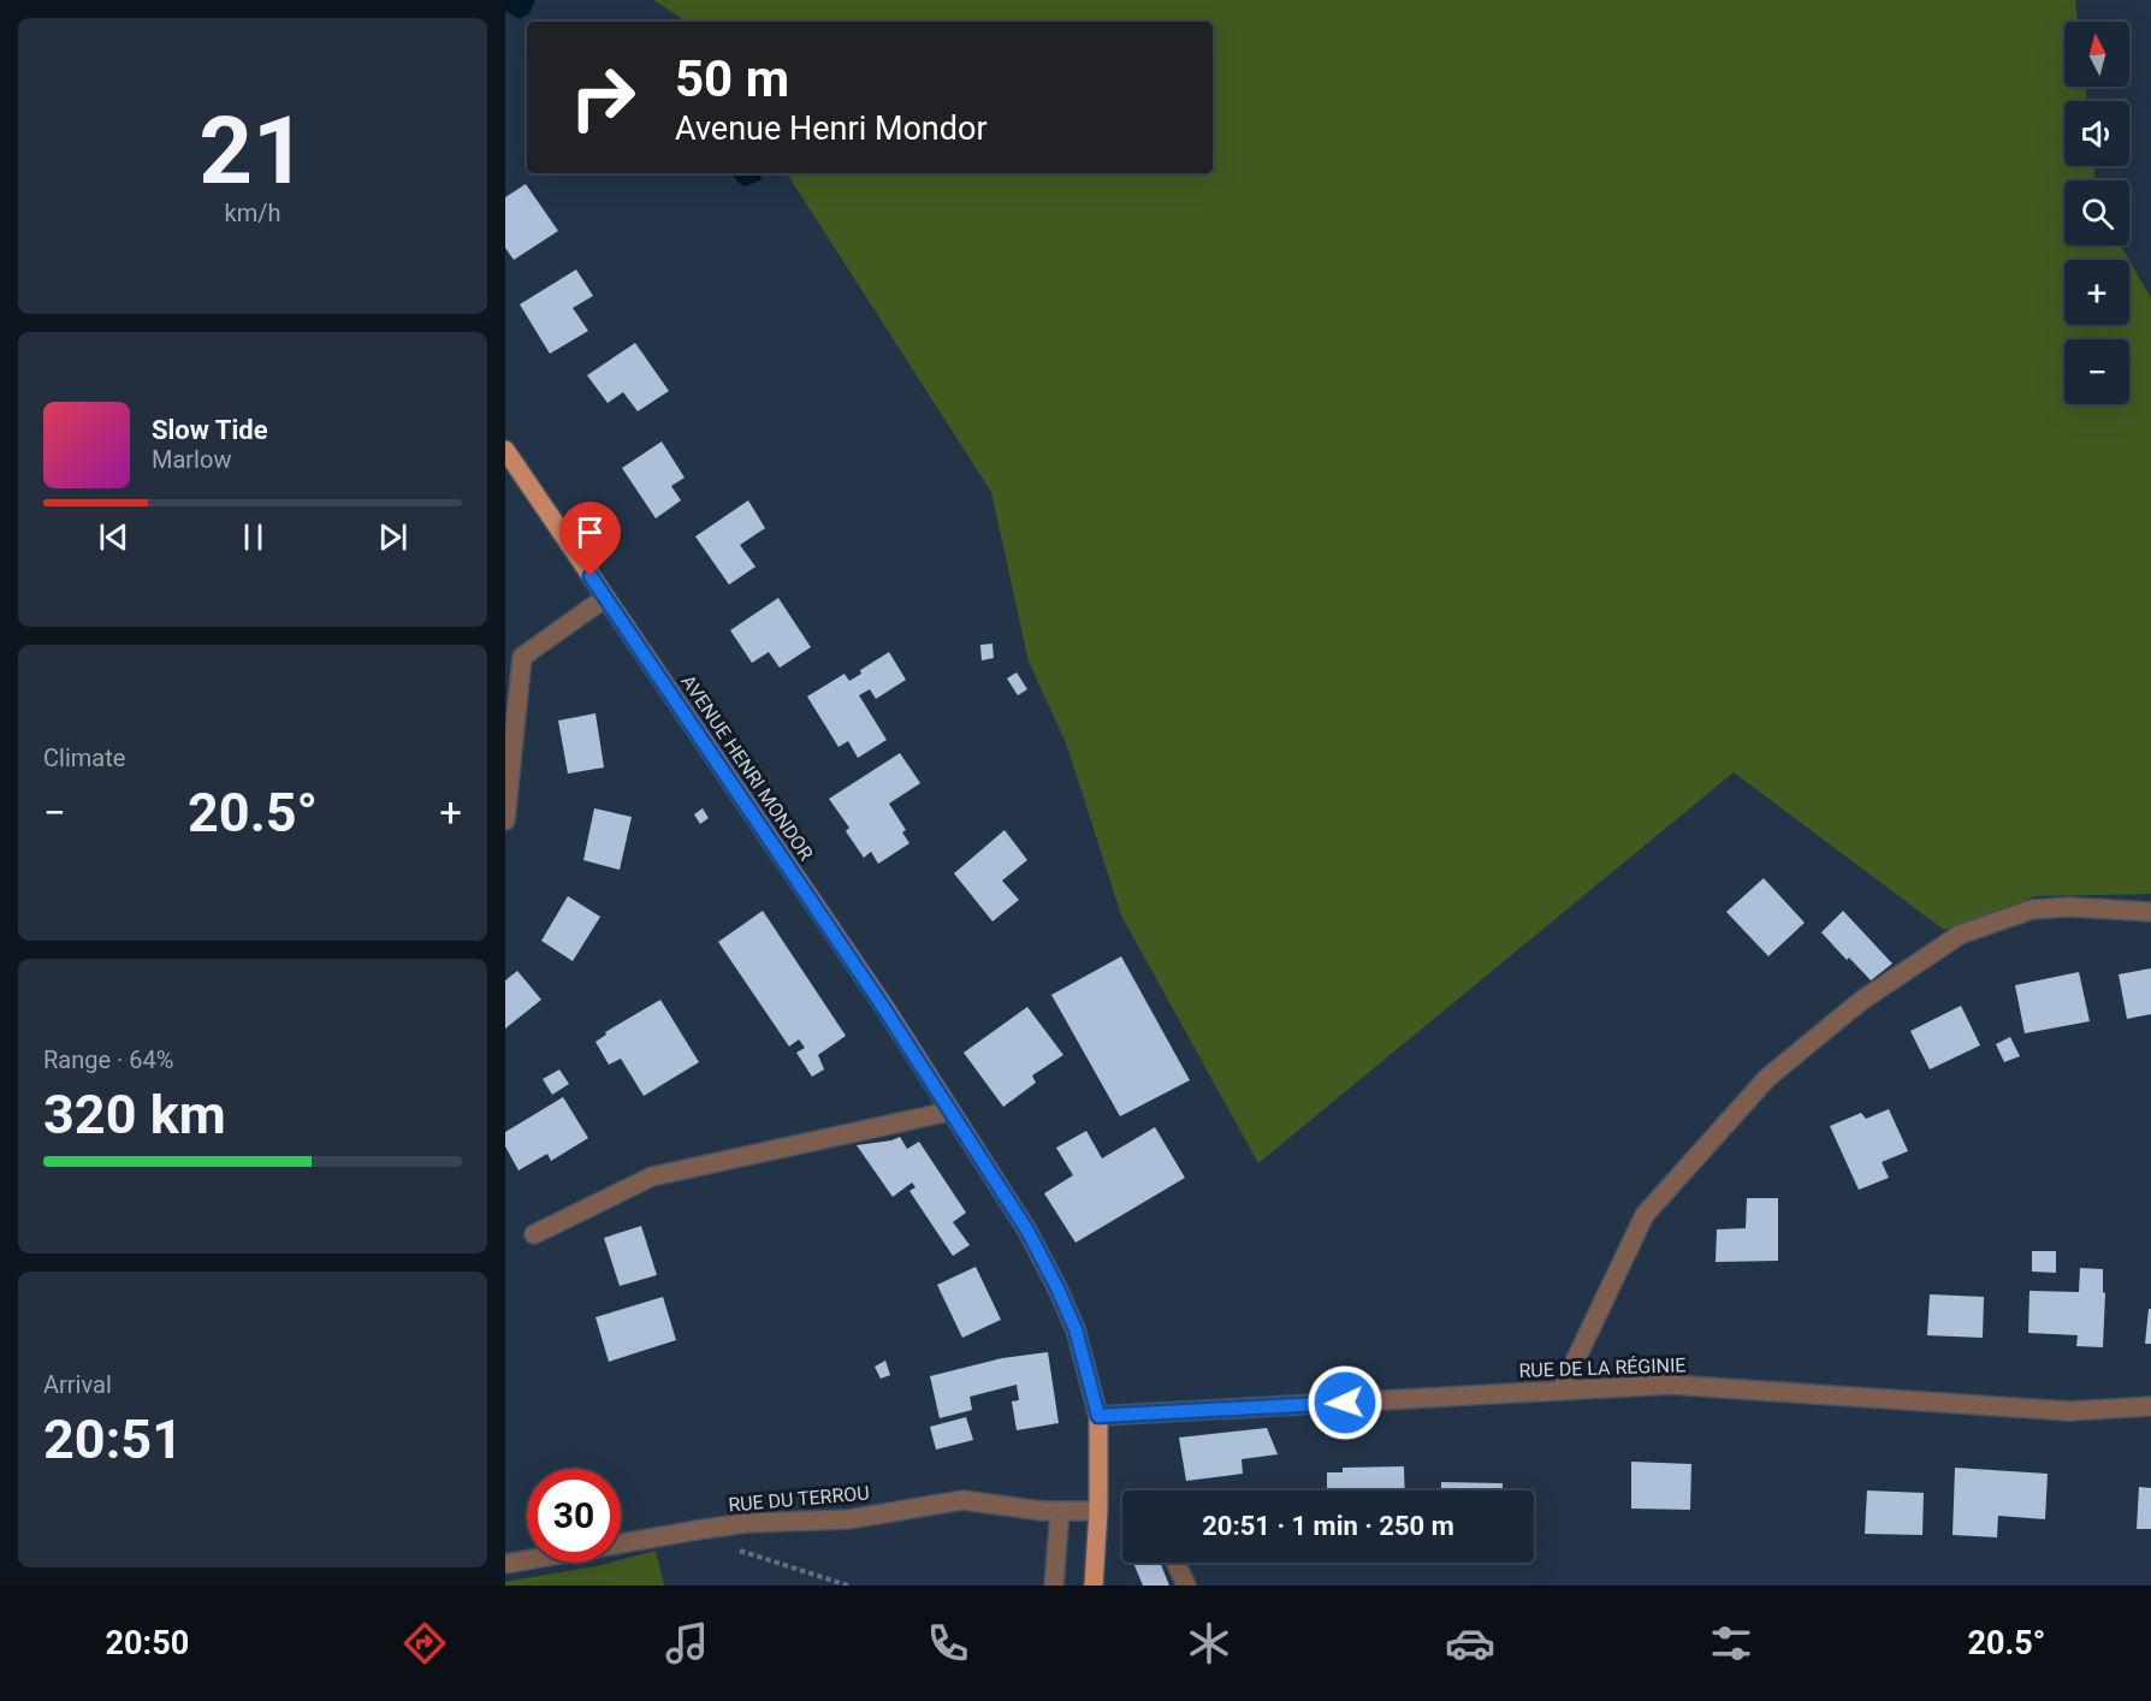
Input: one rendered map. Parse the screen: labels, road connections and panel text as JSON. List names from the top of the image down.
{
  "streets": {
    "main road": ["AVENUE HENRI MONDOR"],
    "street": ["RUE DE LA RÉGINIE", "RUE DU TERROU"]
  },
  "crossings": [
    ["AVENUE HENRI MONDOR", "RUE DE LA RÉGINIE"],
    ["AVENUE HENRI MONDOR", "RUE DU TERROU"]
  ],
  "north": "top",
  "page": {
    "tile": [
      ["21", "km/h"],
      "Climate",
      ["Range · 64%", "320 km"],
      ["Arrival", "20:51"]
    ],
    "map_buttons": ["+", "−"],
    "turn": ["50 m", "Avenue Henri Mondor"],
    "song": ["Slow Tide", "Marlow"],
    "heat": ["−", "20.5°", "+"],
    "limit": "30",
    "trip": "20:51 · 1 min · 250 m",
    "tabs": ["20:50", "20.5°"]
  }
}
